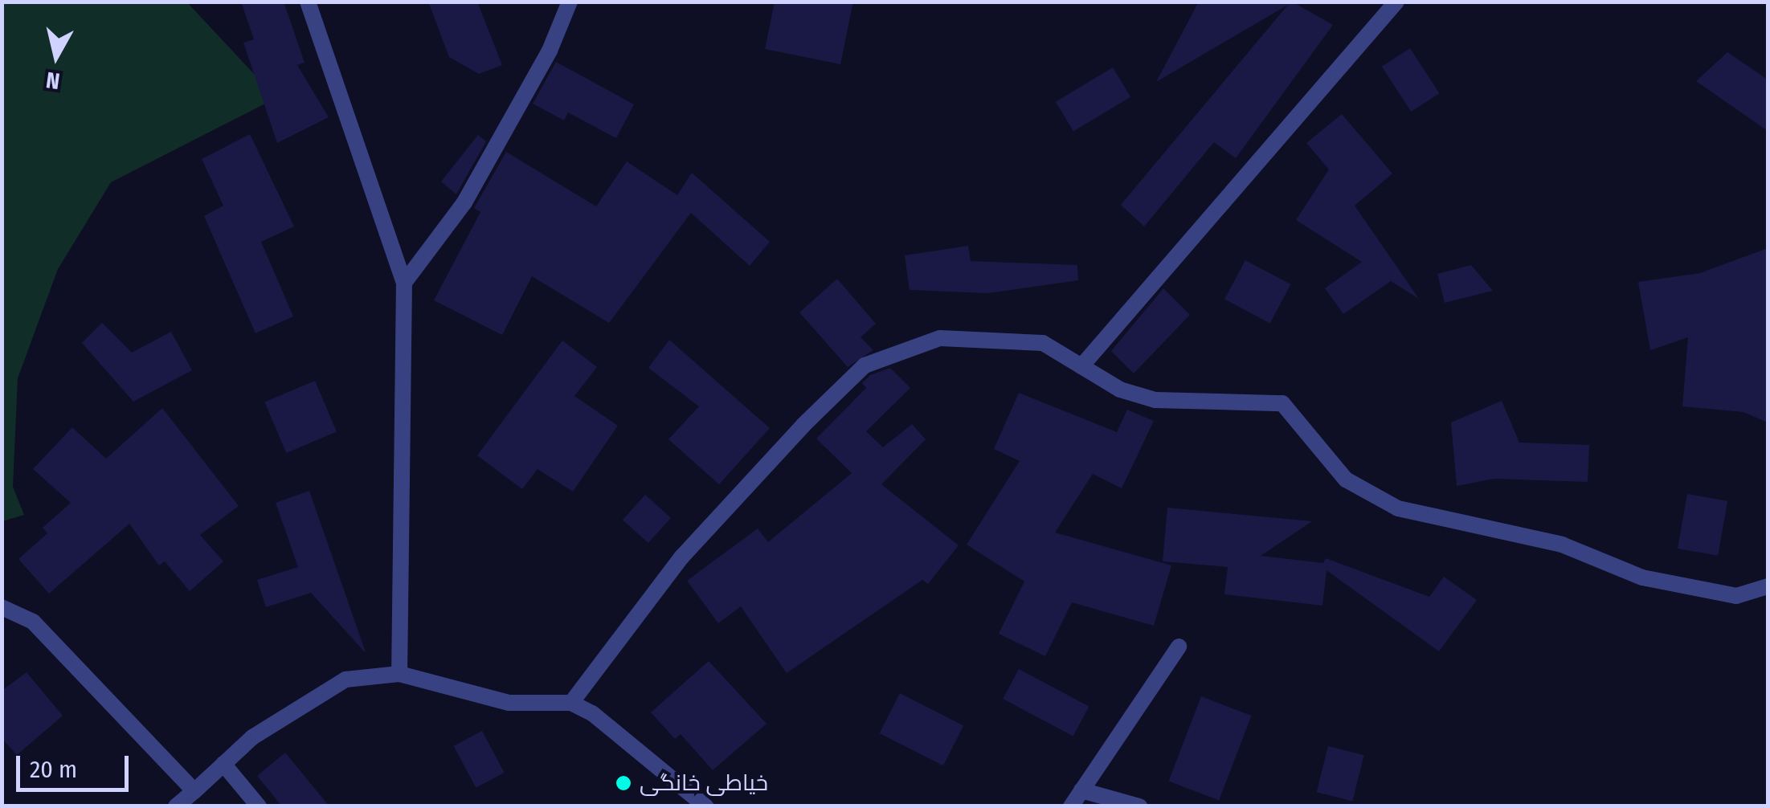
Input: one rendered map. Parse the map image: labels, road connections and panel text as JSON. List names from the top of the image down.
{
  "places": ["خیاطی خانگی"],
  "scale_bar": "20 m",
  "north": "bottom"
}
